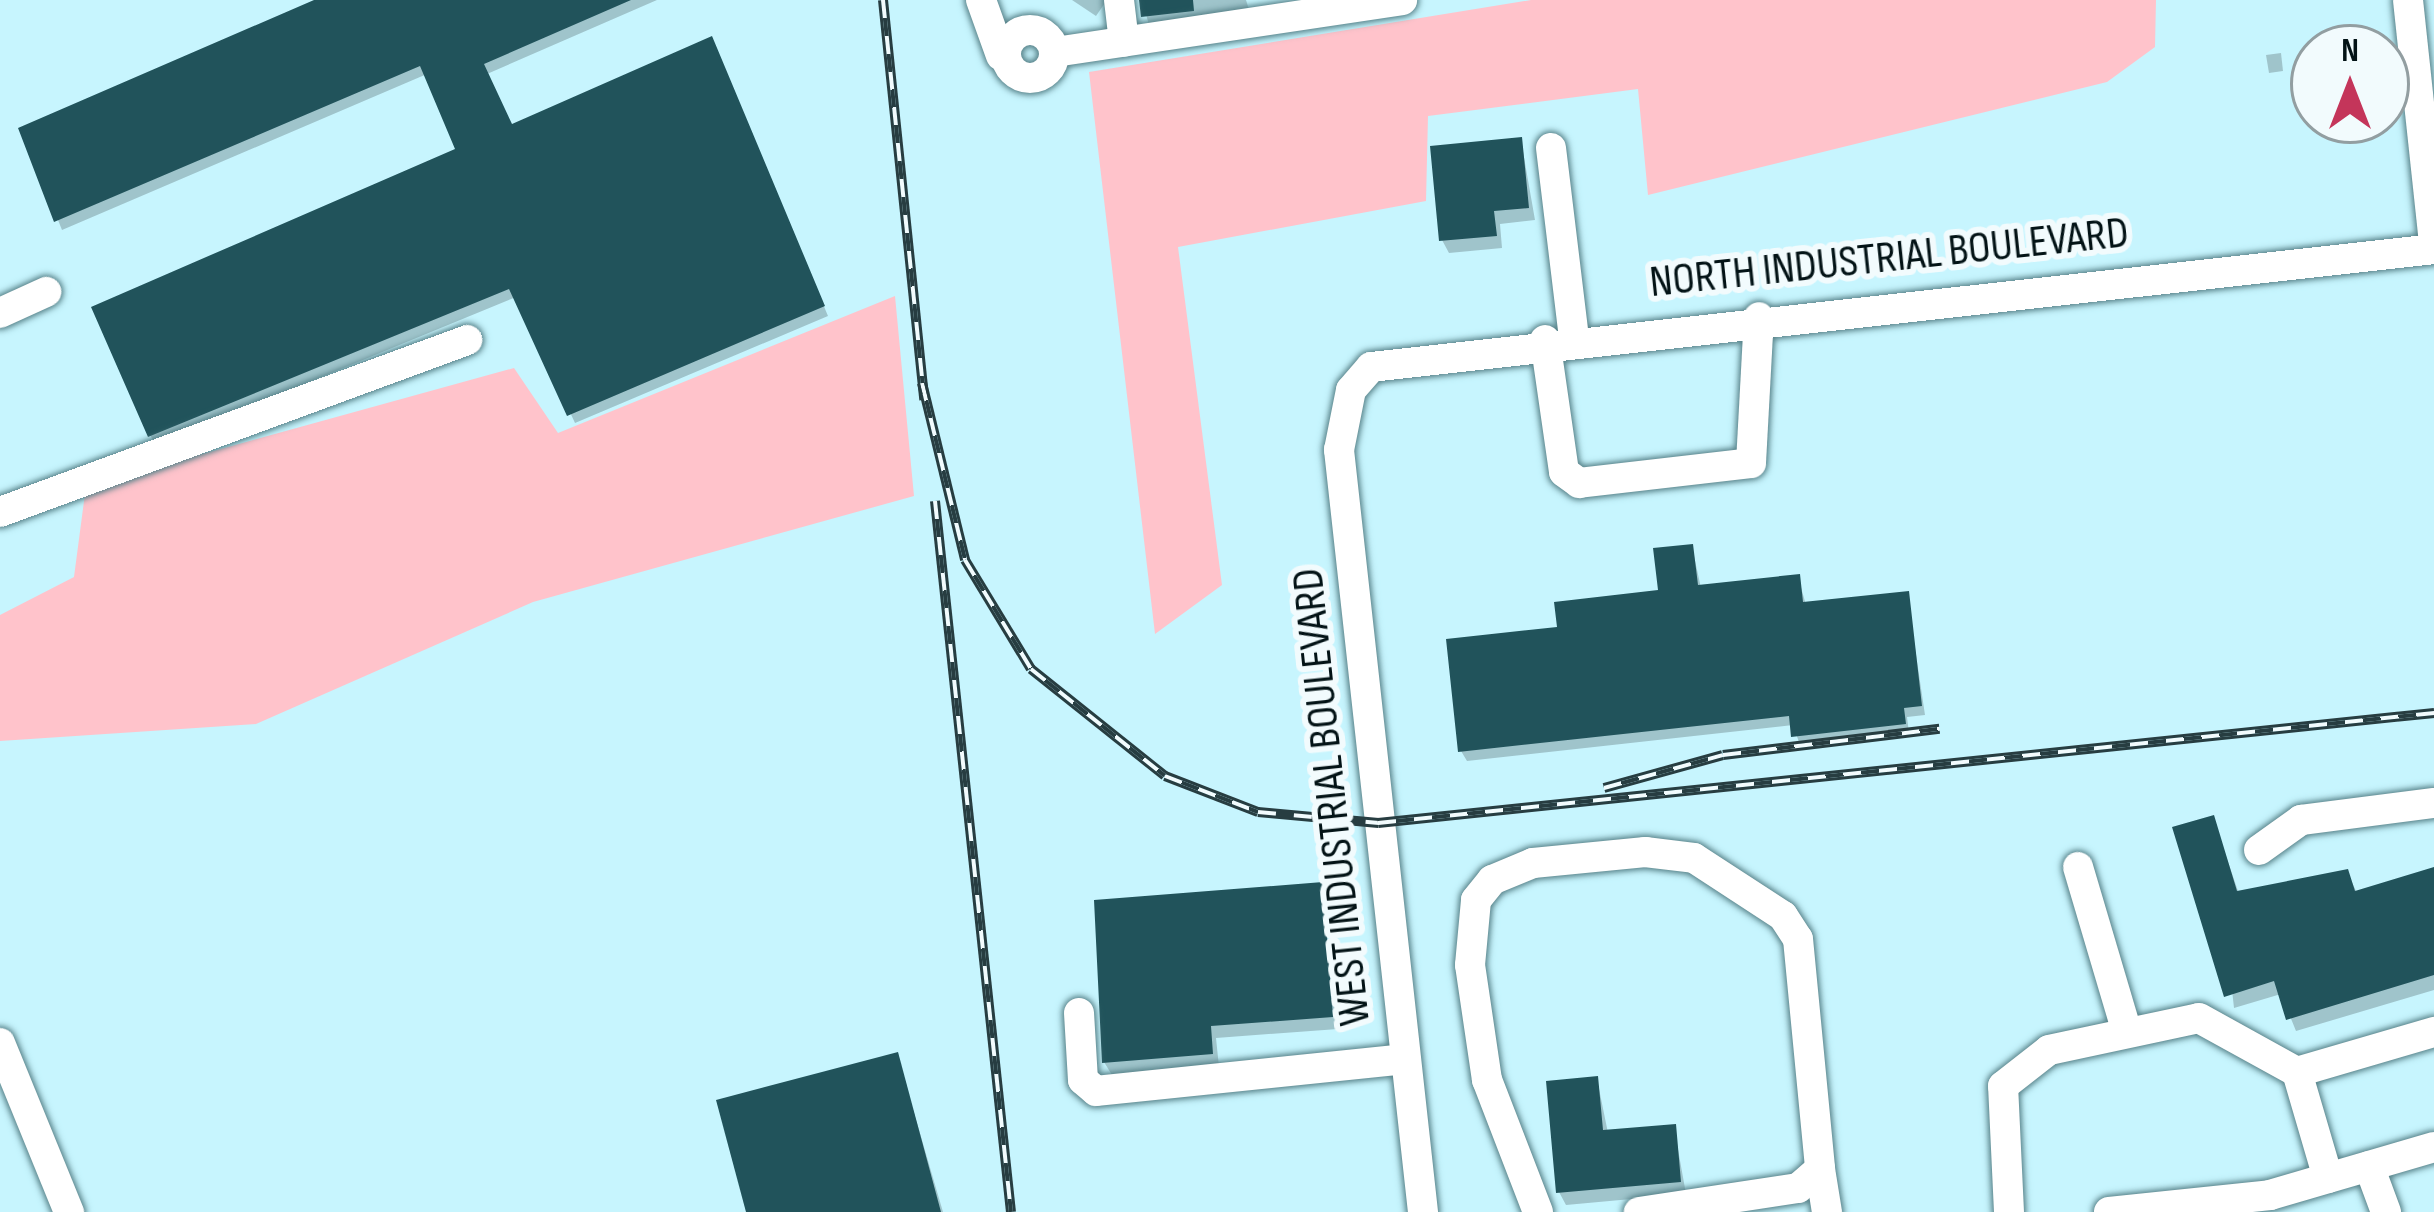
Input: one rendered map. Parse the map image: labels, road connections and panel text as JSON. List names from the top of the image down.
{
  "streets": {
    "street": ["NORTH INDUSTRIAL BOULEVARD", "WEST INDUSTRIAL BOULEVARD"]
  },
  "crossings": [
    ["NORTH INDUSTRIAL BOULEVARD", "WEST INDUSTRIAL BOULEVARD"]
  ],
  "north": "top"
}
